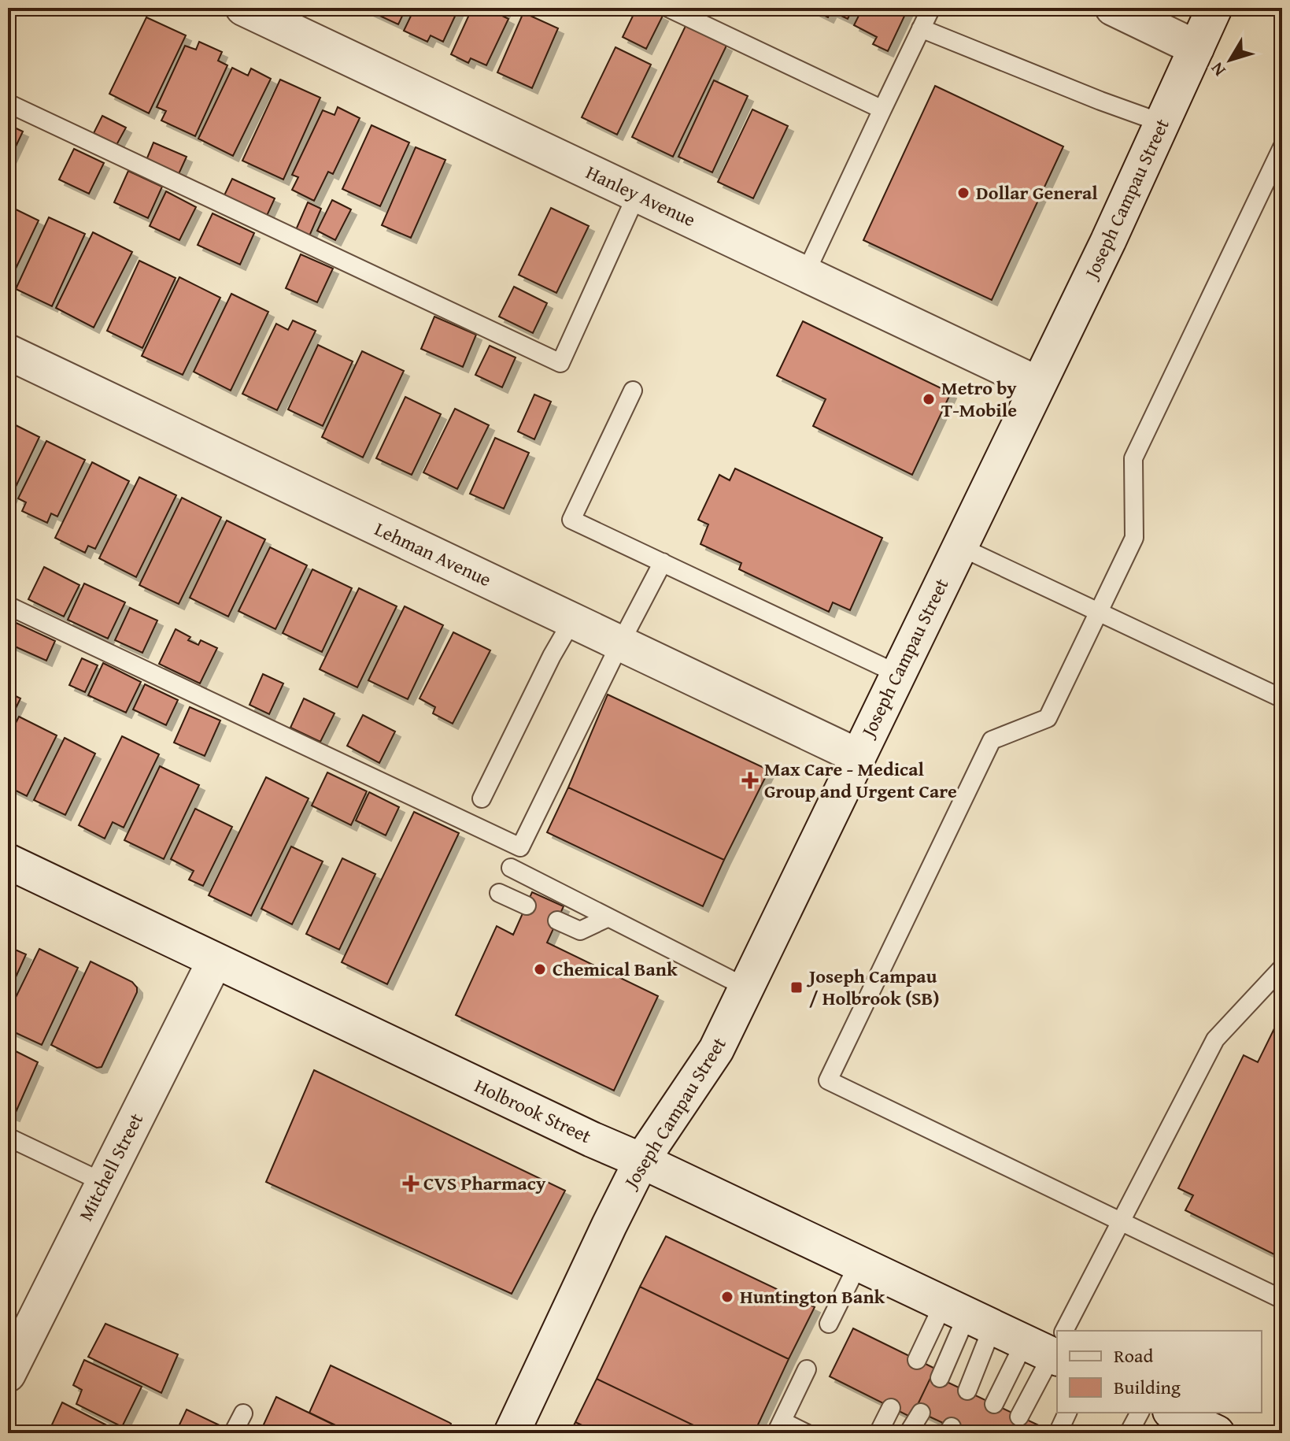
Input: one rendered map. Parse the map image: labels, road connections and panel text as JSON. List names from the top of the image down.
{
  "streets": {
    "street": [
      "Hanley Avenue",
      "Joseph Campau Street",
      "Lehman Avenue",
      "Holbrook Street",
      "Mitchell Street"
    ]
  },
  "crossings": [
    ["Hanley Avenue", "Joseph Campau Street"],
    ["Joseph Campau Street", "Lehman Avenue"],
    ["Joseph Campau Street", "Holbrook Street"],
    ["Holbrook Street", "Mitchell Street"]
  ],
  "places": {
    "other": [
      "Dollar General",
      "Metro by T-Mobile",
      "Chemical Bank",
      "Huntington Bank"
    ],
    "health": ["Max Care - Medical Group and Urgent Care", "CVS Pharmacy"],
    "transit": ["Joseph Campau / Holbrook (SB)"]
  },
  "legend": ["Road", "Building"],
  "north": "bottom left"
}
